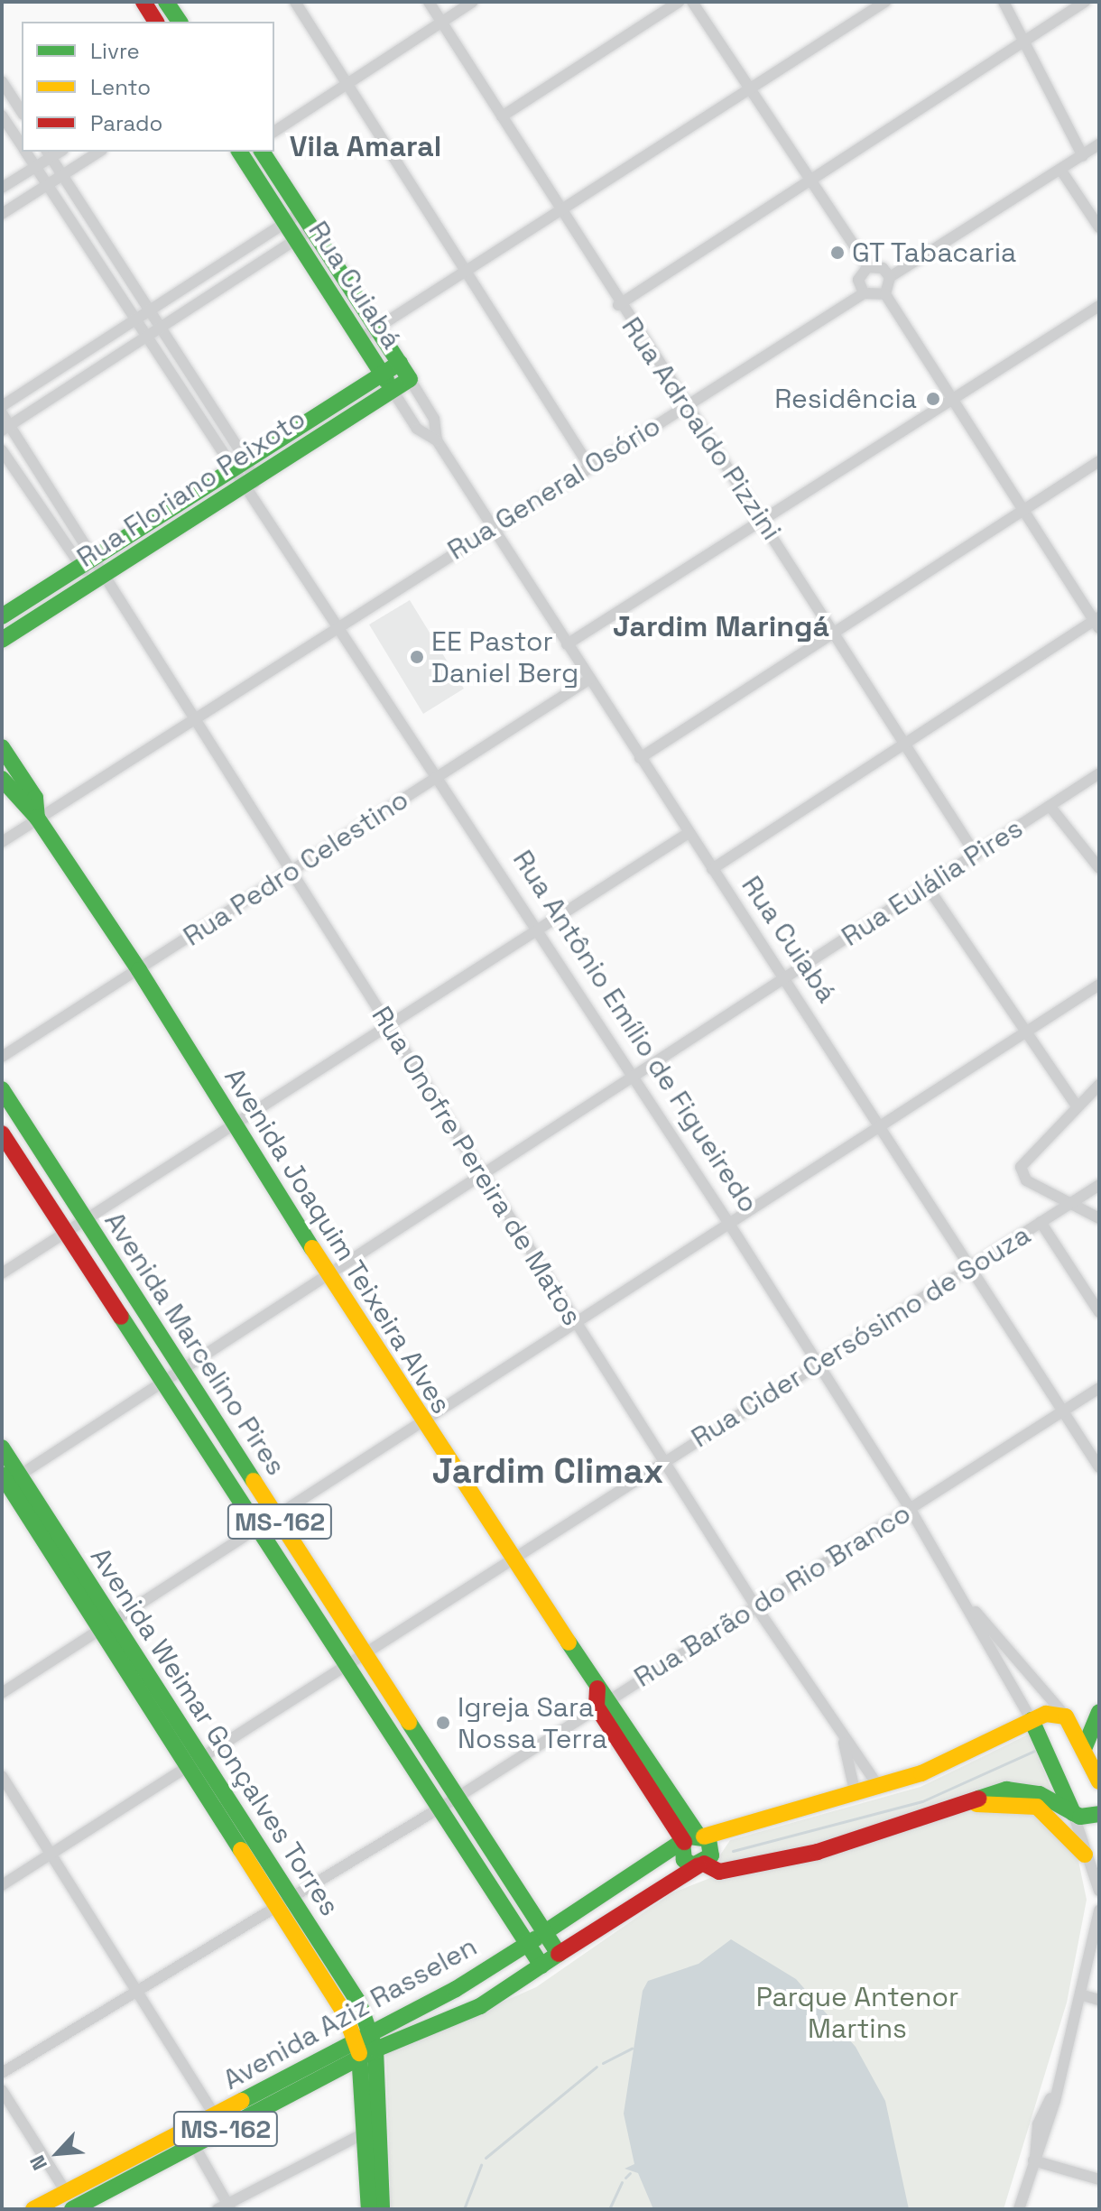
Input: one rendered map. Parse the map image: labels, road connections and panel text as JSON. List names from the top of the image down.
{
  "streets": {
    "main road": [
      "Rua Cuiabá",
      "Rua Floriano Peixoto",
      "Rua Antônio Emílio de Figueiredo",
      "Avenida Joaquim Teixeira Alves",
      "Avenida Marcelino Pires",
      "MS-162",
      "Avenida Weimar Gonçalves Torres",
      "Avenida Aziz Rasselen"
    ],
    "street": [
      "Rua Adroaldo Pizzini",
      "Rua General Osório",
      "Rua Pedro Celestino",
      "Rua Eulália Pires",
      "Rua Onofre Pereira de Matos",
      "Rua Cider Cersósimo de Souza",
      "Rua Barão do Rio Branco"
    ]
  },
  "crossings": [
    ["Rua Cuiabá", "Rua Floriano Peixoto"],
    ["Rua Cuiabá", "Rua General Osório"],
    ["Rua Cuiabá", "Rua Pedro Celestino"],
    ["Rua Cuiabá", "Rua Eulália Pires"],
    ["Rua Cuiabá", "Rua Cider Cersósimo de Souza"],
    ["Rua Cuiabá", "Rua Barão do Rio Branco"],
    ["Rua Adroaldo Pizzini", "Rua General Osório"],
    ["Rua Adroaldo Pizzini", "Rua Eulália Pires"],
    ["Rua Floriano Peixoto", "Rua Antônio Emílio de Figueiredo"],
    ["Rua Floriano Peixoto", "Rua Onofre Pereira de Matos"],
    ["Rua General Osório", "Rua Antônio Emílio de Figueiredo"],
    ["Rua General Osório", "Rua Onofre Pereira de Matos"],
    ["Rua General Osório", "Avenida Joaquim Teixeira Alves"],
    ["Rua Pedro Celestino", "Rua Antônio Emílio de Figueiredo"],
    ["Rua Pedro Celestino", "Rua Onofre Pereira de Matos"],
    ["Rua Pedro Celestino", "Avenida Joaquim Teixeira Alves"],
    ["Rua Eulália Pires", "Rua Antônio Emílio de Figueiredo"],
    ["Rua Eulália Pires", "Rua Onofre Pereira de Matos"],
    ["Rua Eulália Pires", "Avenida Joaquim Teixeira Alves"],
    ["Rua Eulália Pires", "Avenida Marcelino Pires"],
    ["Rua Eulália Pires", "Avenida Weimar Gonçalves Torres"],
    ["Rua Antônio Emílio de Figueiredo", "Rua Cider Cersósimo de Souza"],
    ["Rua Antônio Emílio de Figueiredo", "Rua Barão do Rio Branco"],
    ["Rua Antônio Emílio de Figueiredo", "Avenida Aziz Rasselen"],
    ["Rua Onofre Pereira de Matos", "Rua Cider Cersósimo de Souza"],
    ["Rua Onofre Pereira de Matos", "Rua Barão do Rio Branco"],
    ["Rua Onofre Pereira de Matos", "Avenida Aziz Rasselen"],
    ["Avenida Joaquim Teixeira Alves", "Rua Cider Cersósimo de Souza"],
    ["Avenida Joaquim Teixeira Alves", "Rua Barão do Rio Branco"],
    ["Rua Cider Cersósimo de Souza", "Avenida Marcelino Pires"],
    ["Rua Cider Cersósimo de Souza", "Avenida Weimar Gonçalves Torres"],
    ["Avenida Marcelino Pires", "Avenida Aziz Rasselen"],
    ["Avenida Weimar Gonçalves Torres", "Avenida Aziz Rasselen"]
  ],
  "districts": ["Vila Amaral", "Jardim Maringá", "Jardim Climax"],
  "parks": ["Parque Antenor Martins"],
  "places": [
    "GT Tabacaria",
    "Residência",
    "EE Pastor Daniel Berg",
    "Igreja Sara Nossa Terra"
  ],
  "legend": ["Livre", "Lento", "Parado"],
  "north": "bottom left"
}
